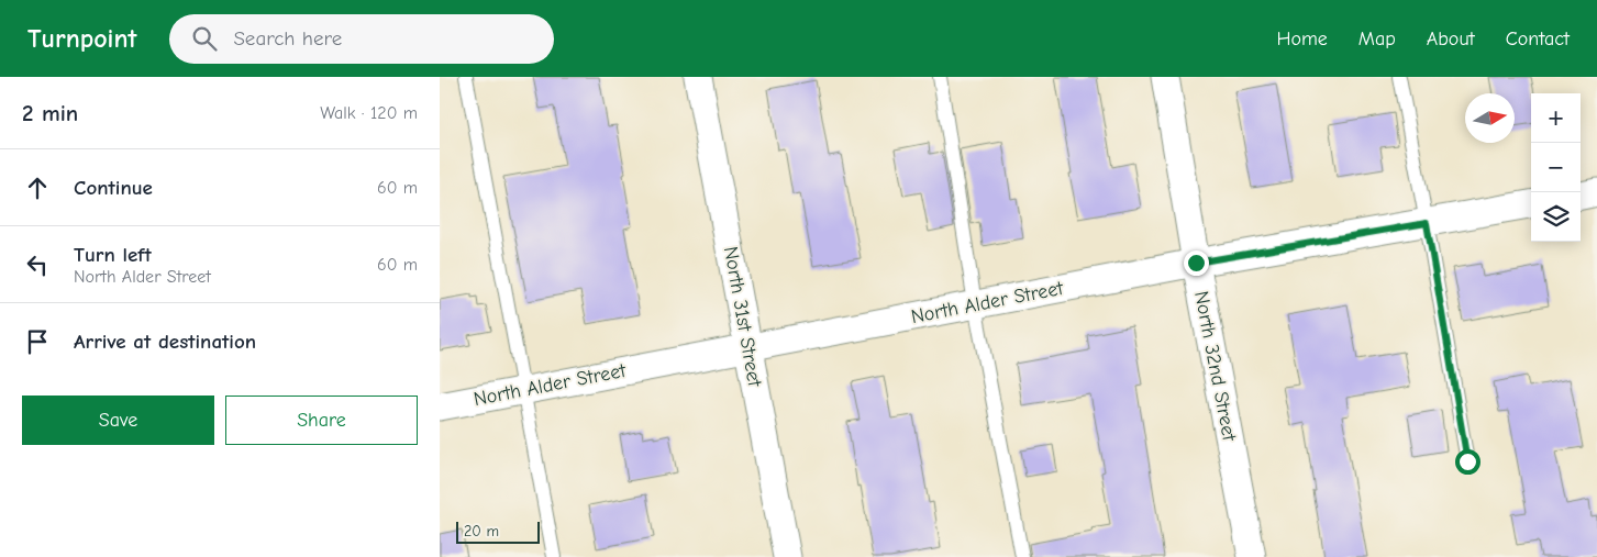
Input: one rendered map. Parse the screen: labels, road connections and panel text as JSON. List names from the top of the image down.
{
  "streets": {
    "street": ["North Alder Street", "North 31st Street", "North 32nd Street"]
  },
  "crossings": [
    ["North Alder Street", "North 31st Street"],
    ["North Alder Street", "North 32nd Street"]
  ],
  "scale_bar": "20 m",
  "north": "right",
  "page": {
    "header": "Turnpoint",
    "search": "Search here",
    "nav": [
      "Home",
      "Map",
      "About",
      "Contact"
    ],
    "heading": ["2 min", "Walk · 120 m"],
    "map_buttons": ["+", "−"],
    "list": [
      ["Continue", "60 m"],
      ["Turn left", "North Alder Street", "60 m"],
      "Arrive at destination"
    ],
    "buttons": ["Save", "Share"],
    "scale": "20 m"
  }
}
